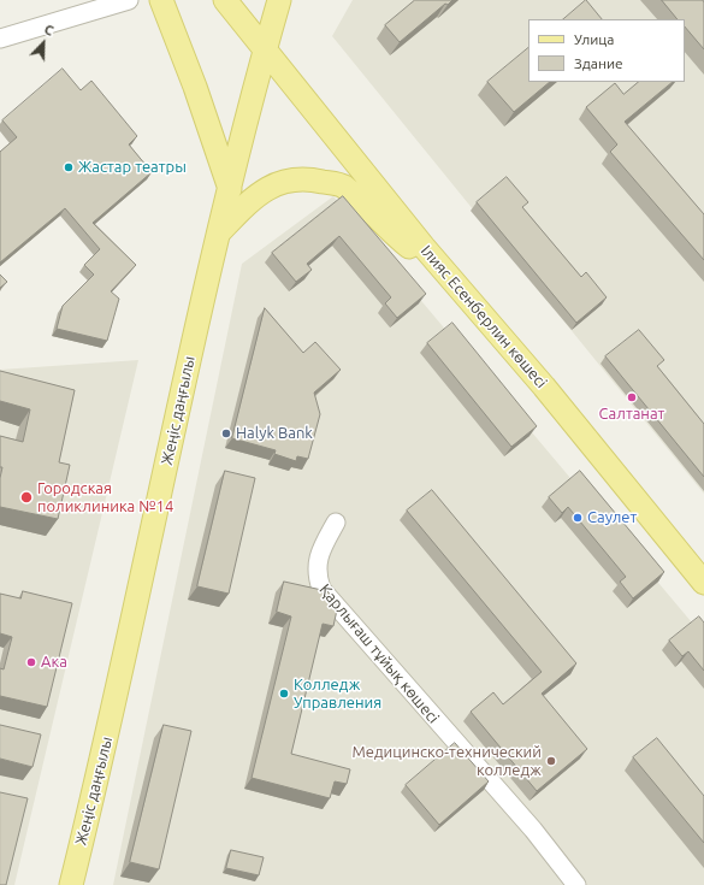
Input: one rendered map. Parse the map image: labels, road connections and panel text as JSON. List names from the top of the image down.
{
  "streets": {
    "main road": ["Ілияс Есенберлин көшесі", "Жеңіс даңғылы"],
    "street": ["Қарлығаш тұйық көшесі"]
  },
  "crossings": [
    ["Ілияс Есенберлин көшесі", "Жеңіс даңғылы"]
  ],
  "places": [
    "Жастар театры",
    "Салтанат",
    "Halyk Bank",
    "Городская поликлиника №14",
    "Саулет",
    "Ака",
    "Колледж Управления",
    "Медицинско-технический колледж"
  ],
  "legend": ["Улица", "Здание"],
  "north": "top right"
}
